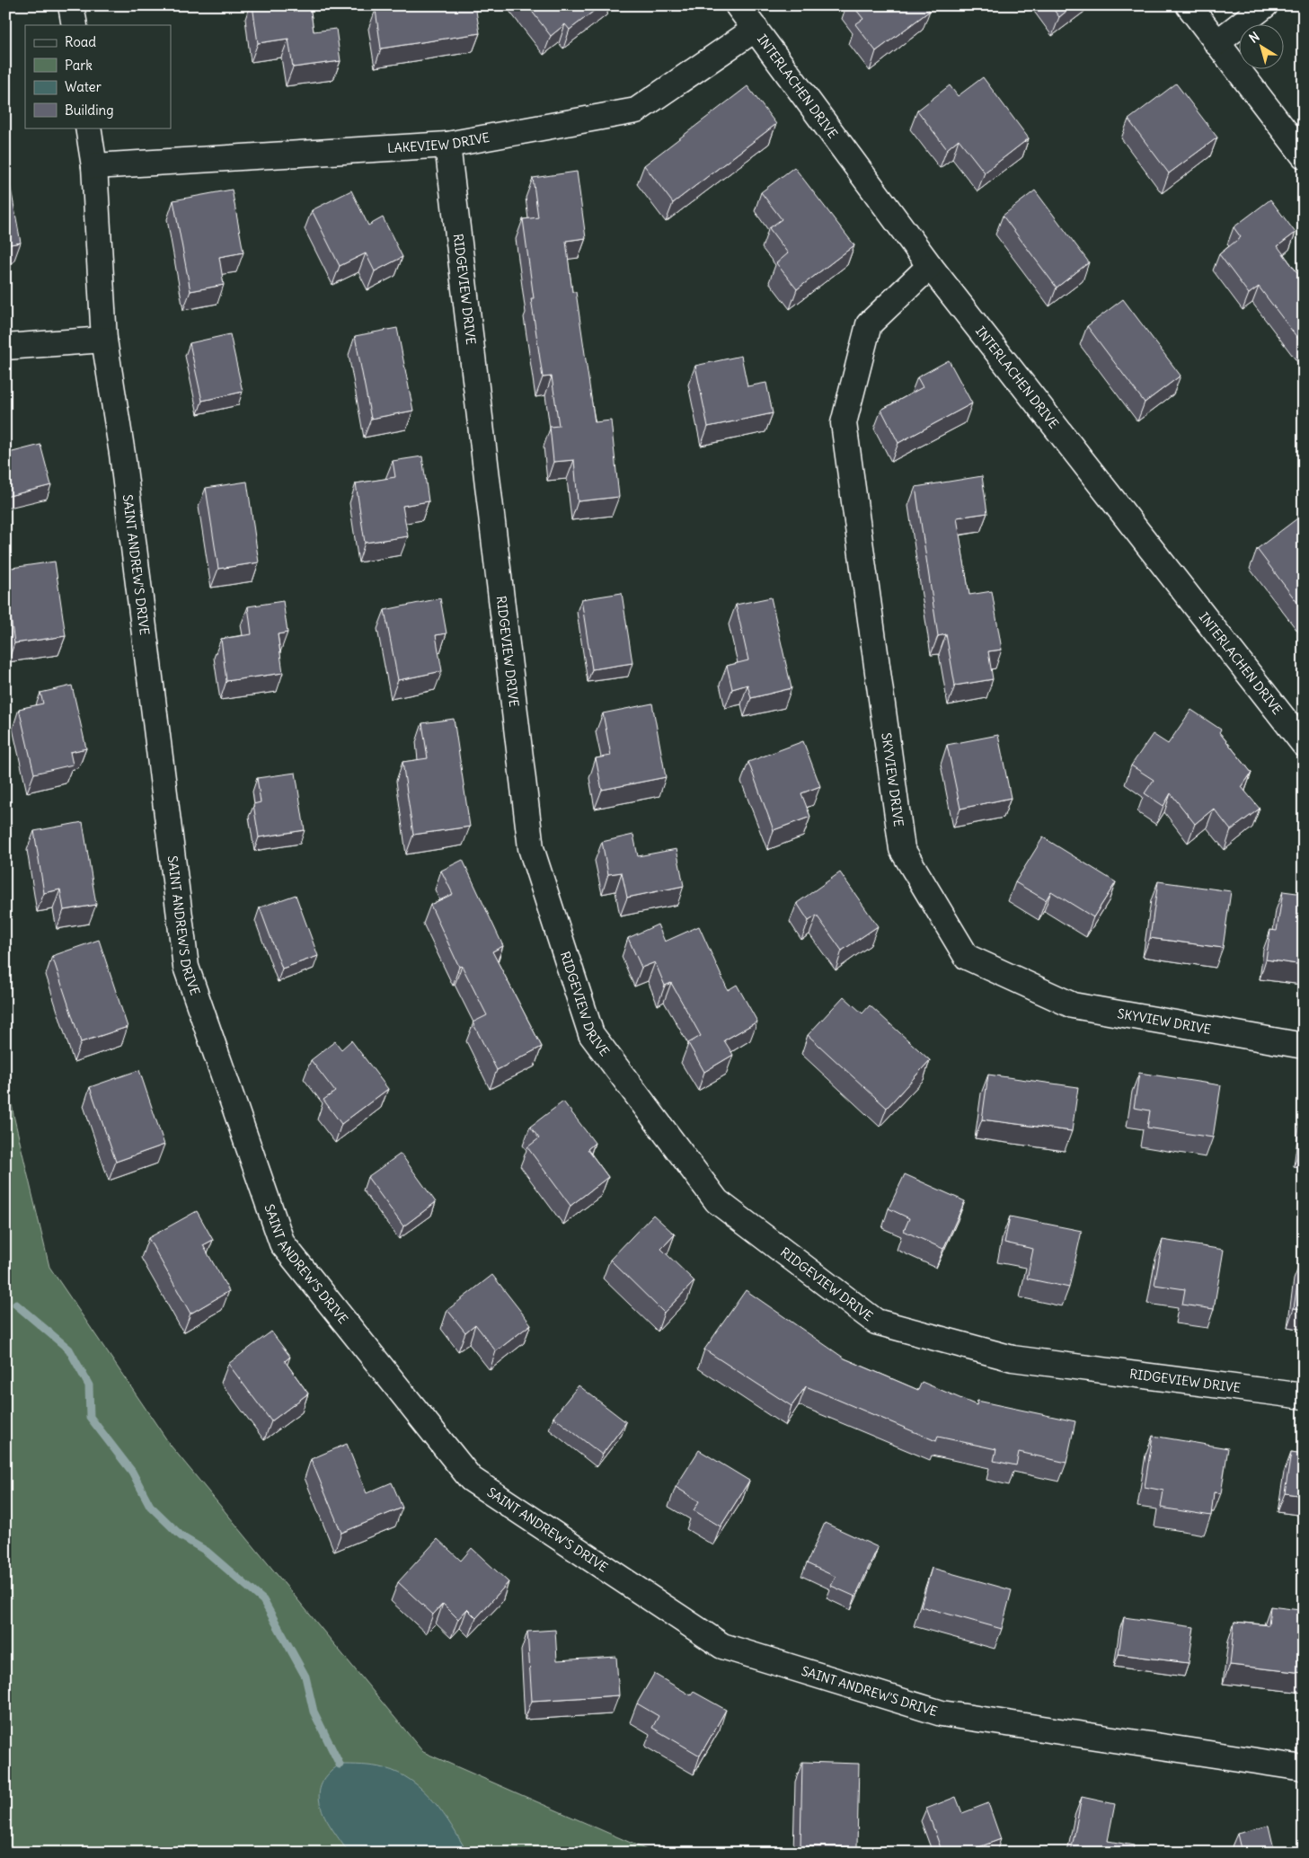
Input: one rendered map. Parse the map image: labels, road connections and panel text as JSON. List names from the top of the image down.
{
  "streets": {
    "street": [
      "INTERLACHEN DRIVE",
      "LAKEVIEW DRIVE",
      "RIDGEVIEW DRIVE",
      "SAINT ANDREW'S DRIVE",
      "SKYVIEW DRIVE"
    ]
  },
  "crossings": [
    ["INTERLACHEN DRIVE", "LAKEVIEW DRIVE"],
    ["INTERLACHEN DRIVE", "SKYVIEW DRIVE"],
    ["LAKEVIEW DRIVE", "RIDGEVIEW DRIVE"],
    ["LAKEVIEW DRIVE", "SAINT ANDREW'S DRIVE"]
  ],
  "legend": [
    "Road",
    "Park",
    "Water",
    "Building"
  ],
  "north": "top left"
}
